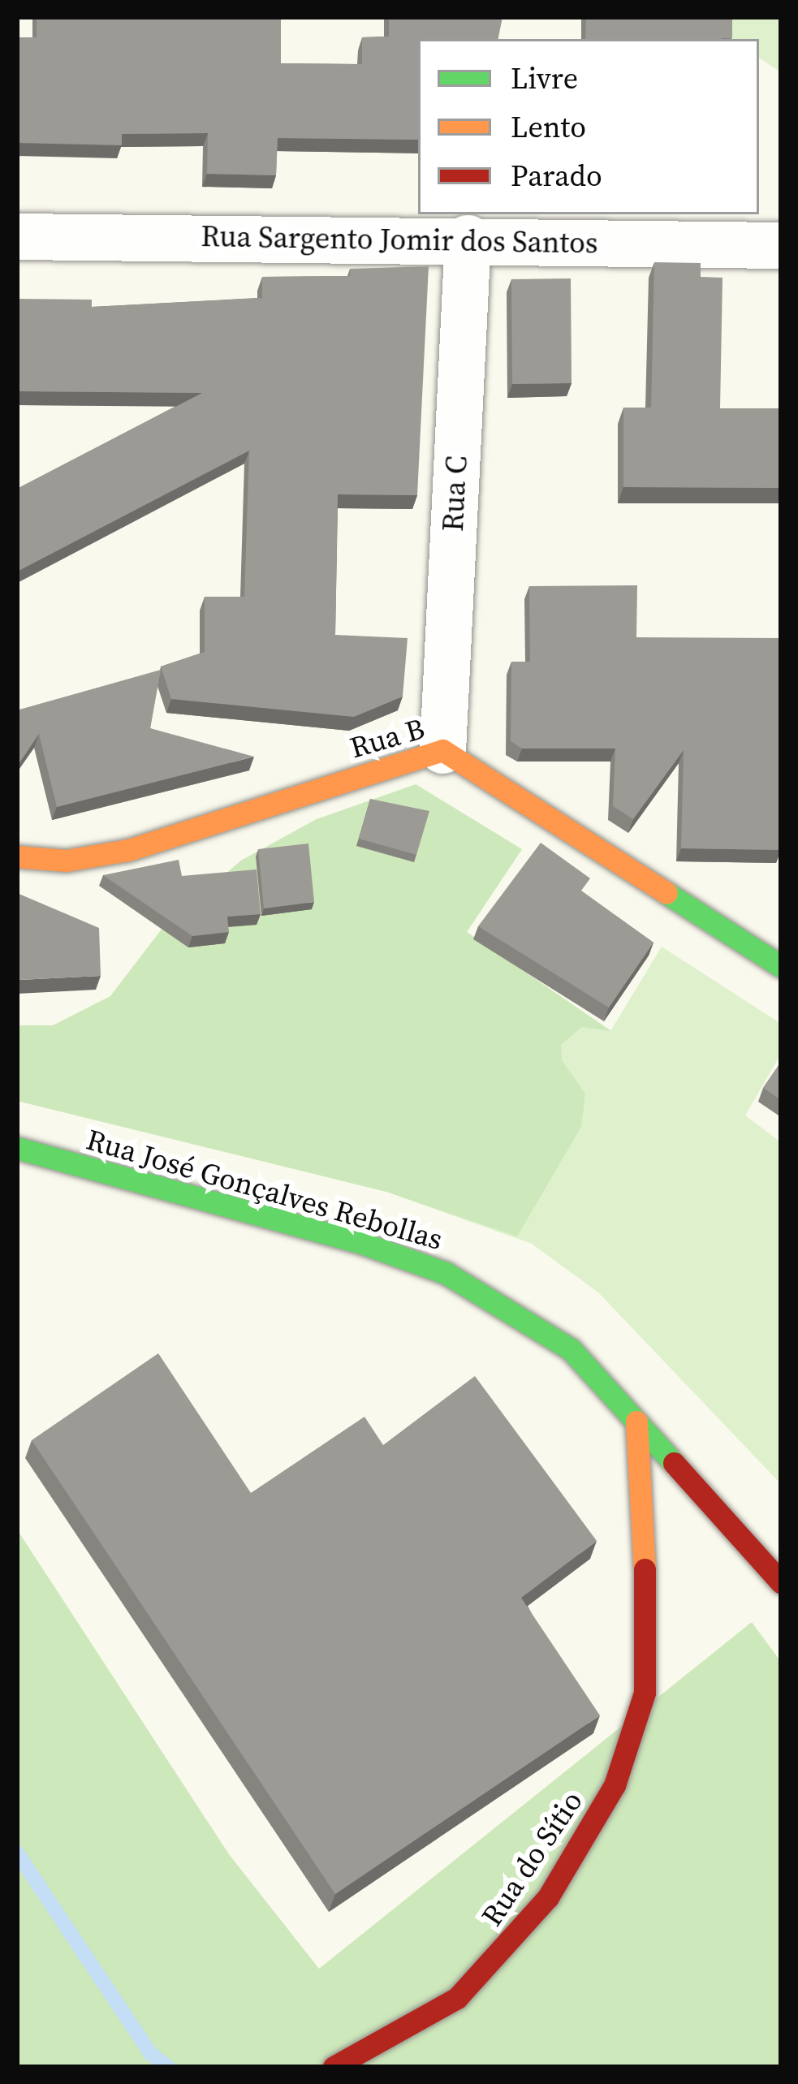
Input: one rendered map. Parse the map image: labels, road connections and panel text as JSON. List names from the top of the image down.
{
  "streets": {
    "street": [
      "Rua Sargento Jomir dos Santos",
      "Rua C",
      "Rua B",
      "Rua José Gonçalves Rebollas",
      "Rua do Sítio"
    ]
  },
  "crossings": [
    ["Rua Sargento Jomir dos Santos", "Rua C"],
    ["Rua C", "Rua B"],
    ["Rua José Gonçalves Rebollas", "Rua do Sítio"]
  ],
  "legend": ["Livre", "Lento", "Parado"]
}
